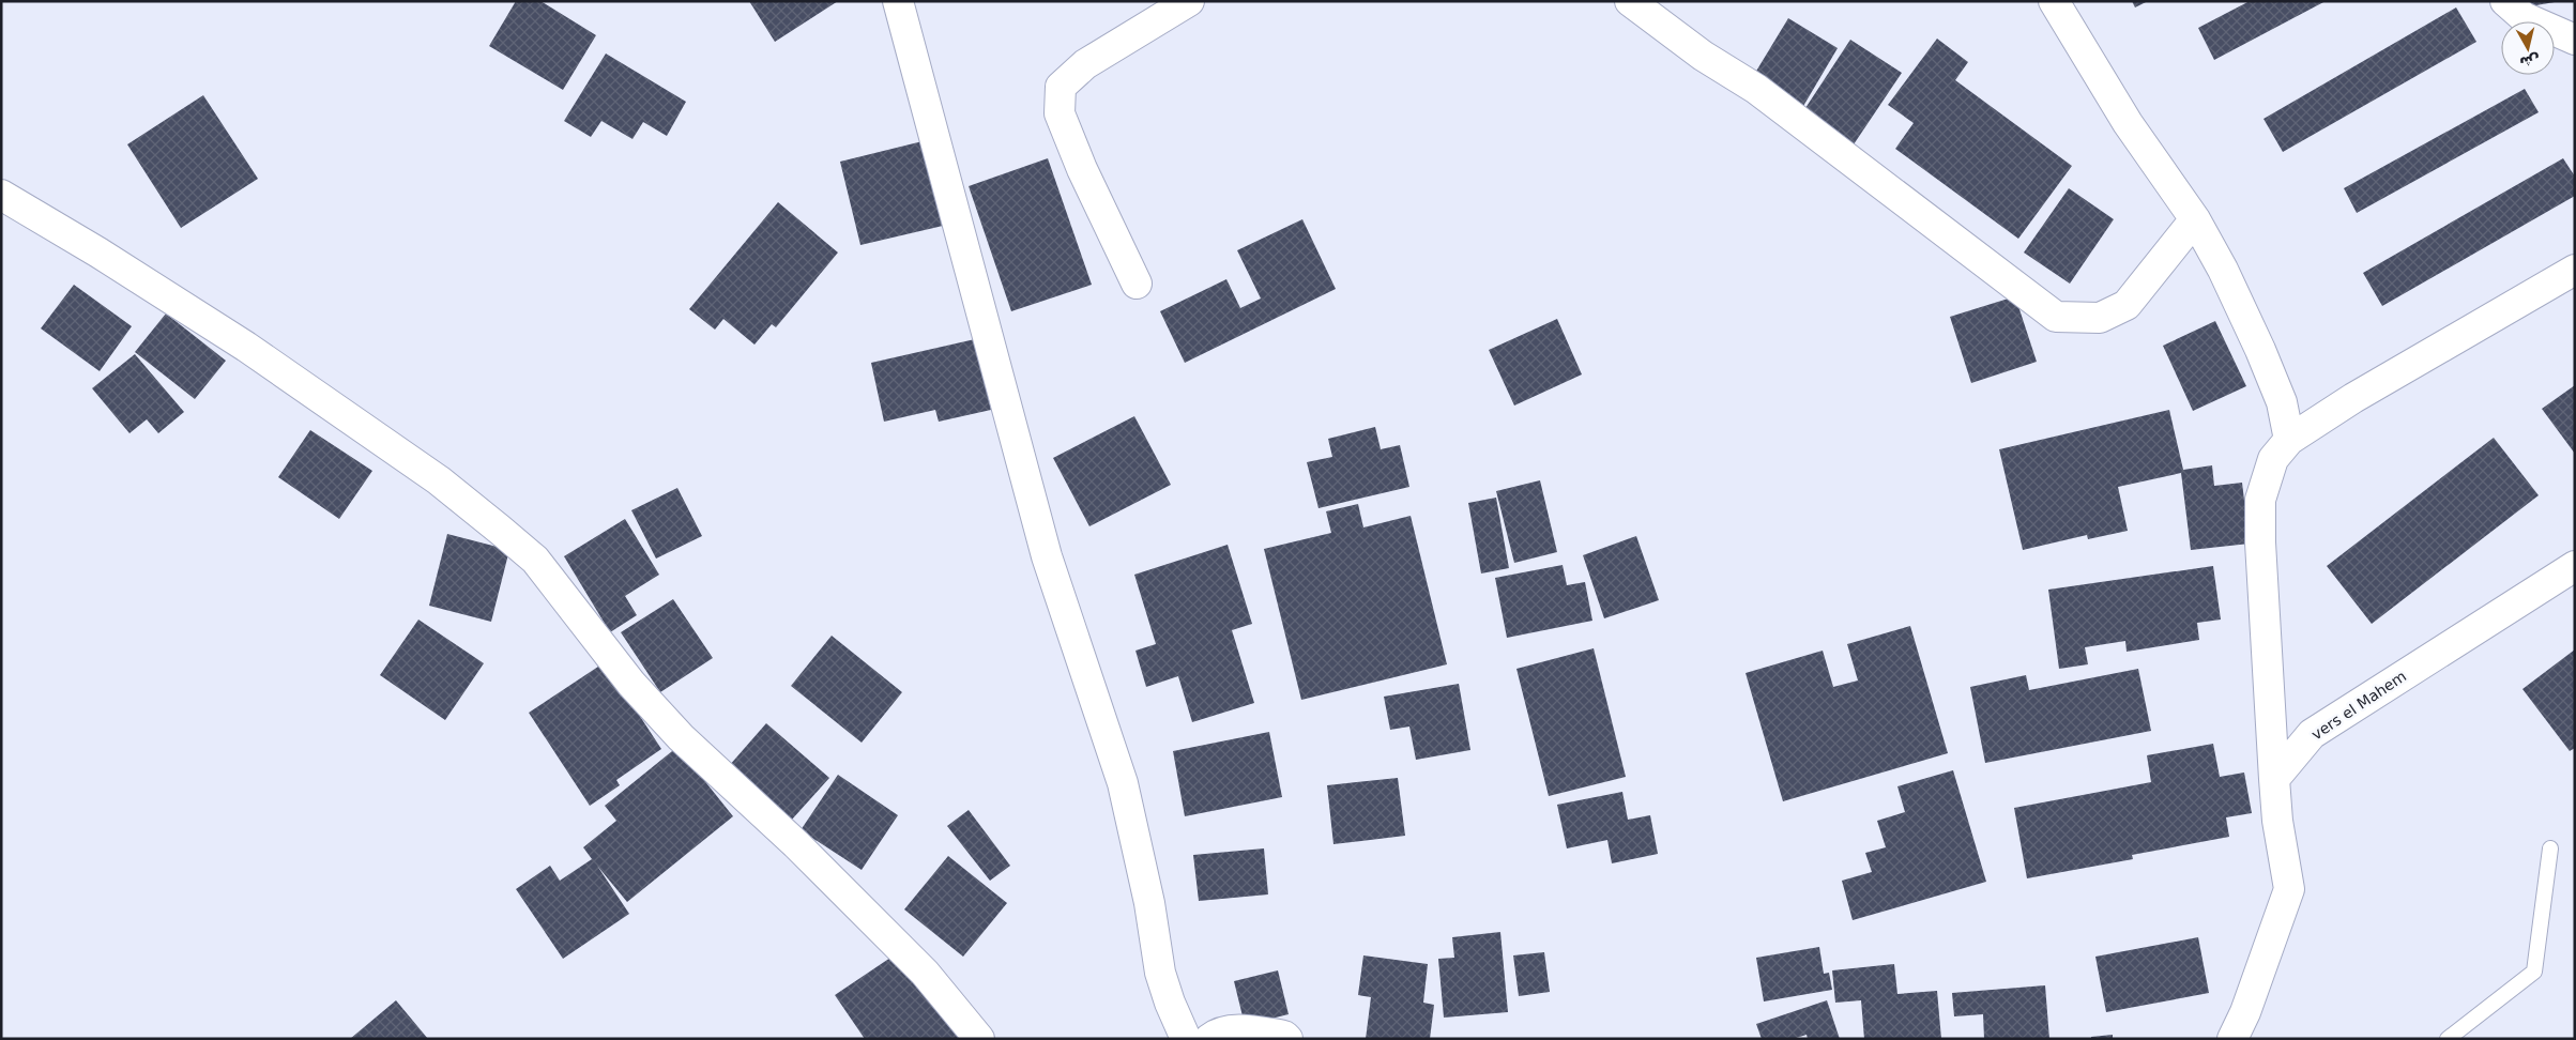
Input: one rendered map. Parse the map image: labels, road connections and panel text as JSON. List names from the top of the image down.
{
  "streets": {
    "street": ["vers el Mahem"]
  },
  "north": "bottom"
}
